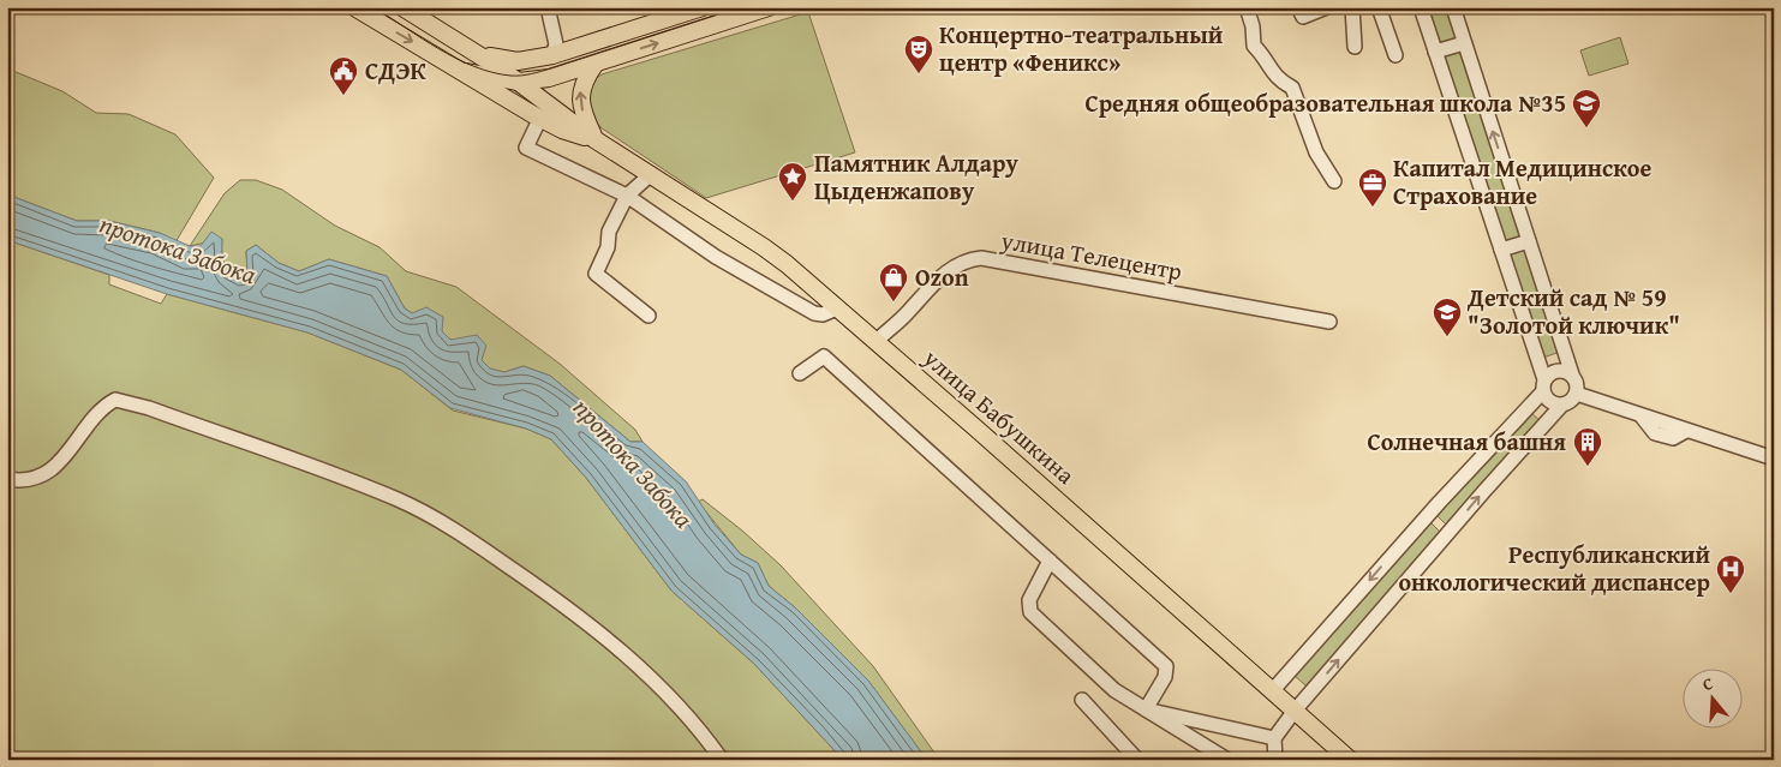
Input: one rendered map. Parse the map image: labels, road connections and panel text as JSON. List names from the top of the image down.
{
  "streets": {
    "main road": ["улица Бабушкина"],
    "street": ["улица Телецентр"]
  },
  "crossings": [
    ["улица Телецентр", "улица Бабушкина"]
  ],
  "water": ["протока Забока"],
  "places": {
    "theatre": ["Концертно-театральный центр «Феникс»"],
    "public building": ["СДЭК"],
    "school or university": ["Средняя общеобразовательная школа №35", "Детский сад № 59 \"Золотой ключик\""],
    "place": ["Памятник Алдару Цыденжапову"],
    "office": ["Капитал Медицинское Страхование"],
    "shop": ["Ozon"],
    "building": ["Солнечная башня"],
    "hospital": ["Республиканский онкологический диспансер"]
  },
  "north": "top"
}
